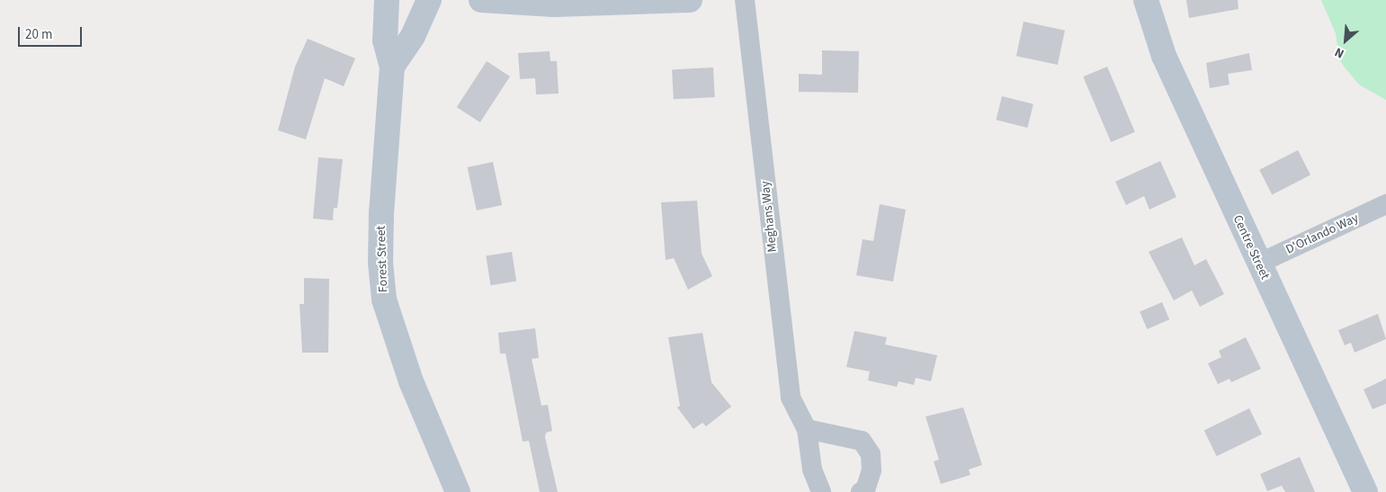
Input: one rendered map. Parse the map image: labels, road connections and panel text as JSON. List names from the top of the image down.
{
  "streets": {
    "main road": ["Centre Street", "Forest Street"],
    "street": ["Meghans Way", "D'Orlando Way"]
  },
  "crossings": [
    ["D'Orlando Way", "Centre Street"]
  ],
  "scale_bar": "20 m",
  "north": "bottom left"
}
